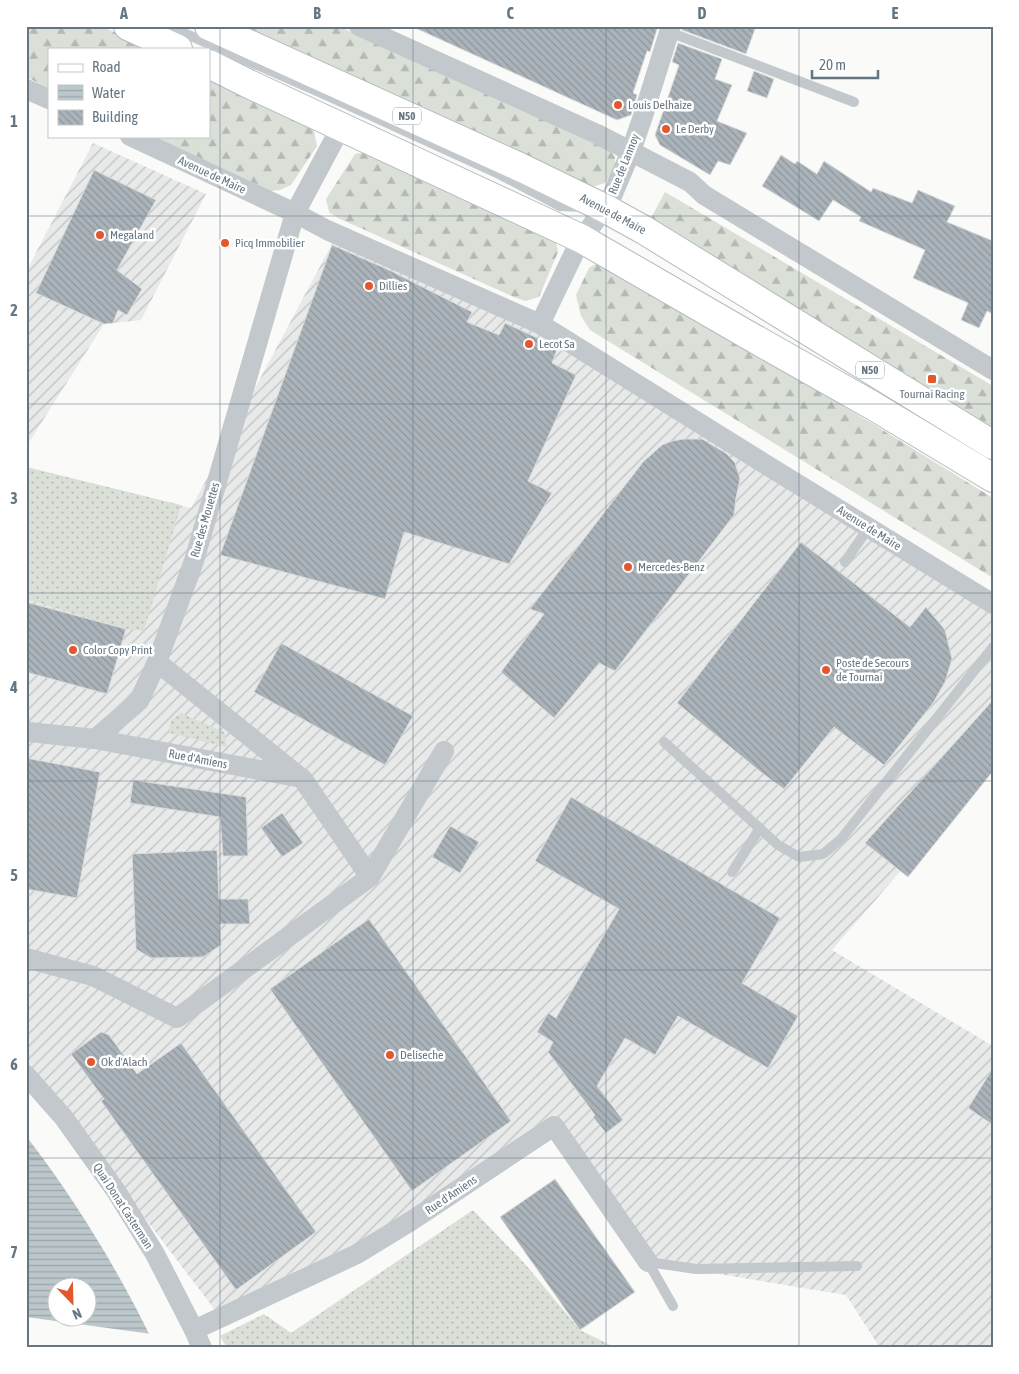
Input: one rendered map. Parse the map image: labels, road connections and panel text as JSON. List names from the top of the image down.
{
  "streets": {
    "main road": ["N50", "Avenue de Maire"],
    "street": [
      "Rue de Lannoy",
      "Rue des Mouettes",
      "Rue d'Amiens",
      "Quai Donat Casterman"
    ]
  },
  "crossings": [
    ["N50", "Rue de Lannoy"],
    ["Rue de Lannoy", "Avenue de Maire"],
    ["Avenue de Maire", "Rue des Mouettes"],
    ["Rue des Mouettes", "Rue d'Amiens"],
    ["Rue d'Amiens", "Quai Donat Casterman"]
  ],
  "places": {
    "other": [
      "Louis Delhaize",
      "Le Derby",
      "Megaland",
      "Picq Immobilier",
      "Dillies",
      "Lecot Sa",
      "Mercedes-Benz",
      "Color Copy Print",
      "Poste de Secours de Tournai",
      "Deliseche",
      "Ok d'Alach"
    ],
    "transit": ["Tournai Racing"]
  },
  "legend": ["Road", "Water", "Building"],
  "scale_bar": "20 m",
  "north": "bottom right",
  "grid": {
    "columns": [
      "A",
      "B",
      "C",
      "D",
      "E"
    ],
    "rows": [
      "1",
      "2",
      "3",
      "4",
      "5",
      "6",
      "7"
    ]
  }
}
